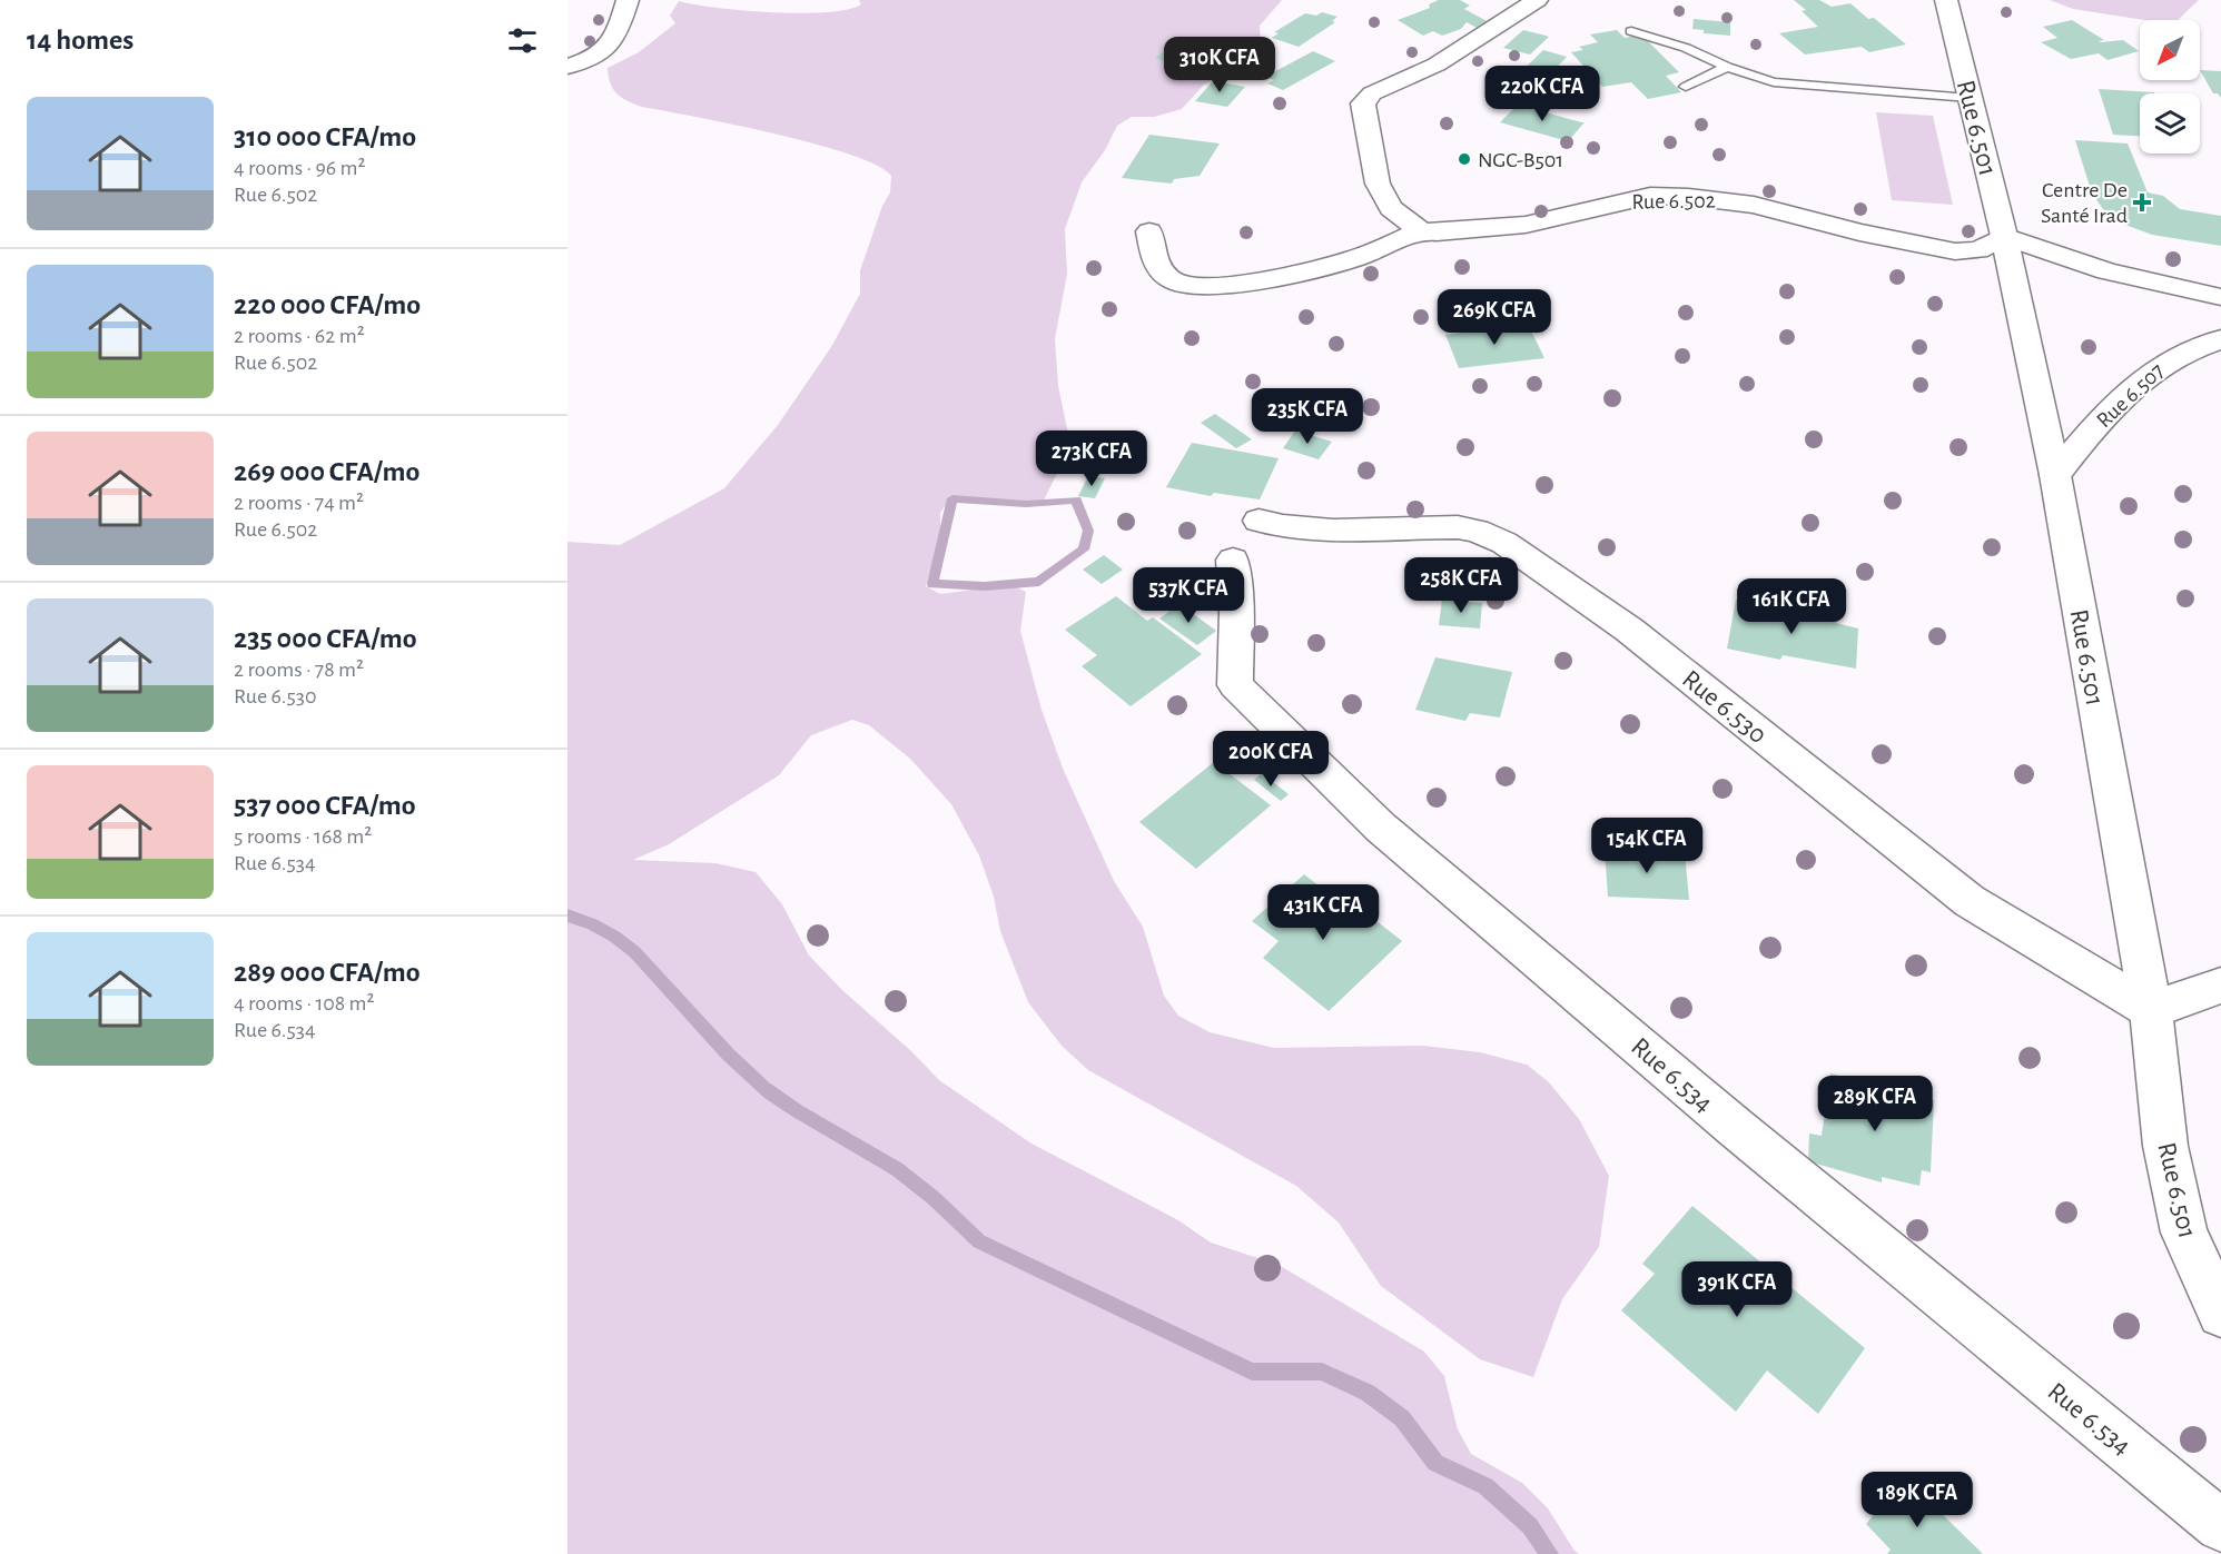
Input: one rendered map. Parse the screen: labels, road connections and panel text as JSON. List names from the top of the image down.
{
  "streets": {
    "street": [
      "Rue 6.501",
      "Rue 6.502",
      "Rue 6.507",
      "Rue 6.530",
      "Rue 6.534"
    ]
  },
  "crossings": [
    ["Rue 6.501", "Rue 6.502"],
    ["Rue 6.501", "Rue 6.507"],
    ["Rue 6.501", "Rue 6.530"]
  ],
  "places": {
    "other": ["NGC-B501"],
    "health": ["Centre De Santé Irad"]
  },
  "north": "bottom left",
  "page": {
    "heading": "14 homes",
    "price": [
      "310K CFA",
      "220K CFA",
      "269K CFA",
      "235K CFA",
      "273K CFA",
      "258K CFA",
      "537K CFA",
      "161K CFA",
      "200K CFA",
      "154K CFA",
      "431K CFA",
      "289K CFA",
      "391K CFA",
      "189K CFA"
    ],
    "list": [
      {
        "name": "310 000 CFA/mo",
        "note": "4 rooms · 96 m² · Rue 6.502"
      },
      {
        "name": "220 000 CFA/mo",
        "note": "2 rooms · 62 m² · Rue 6.502"
      },
      {
        "name": "269 000 CFA/mo",
        "note": "2 rooms · 74 m² · Rue 6.502"
      },
      {
        "name": "235 000 CFA/mo",
        "note": "2 rooms · 78 m² · Rue 6.530"
      },
      {
        "name": "537 000 CFA/mo",
        "note": "5 rooms · 168 m² · Rue 6.534"
      },
      {
        "name": "289 000 CFA/mo",
        "note": "4 rooms · 108 m² · Rue 6.534"
      }
    ]
  }
}
